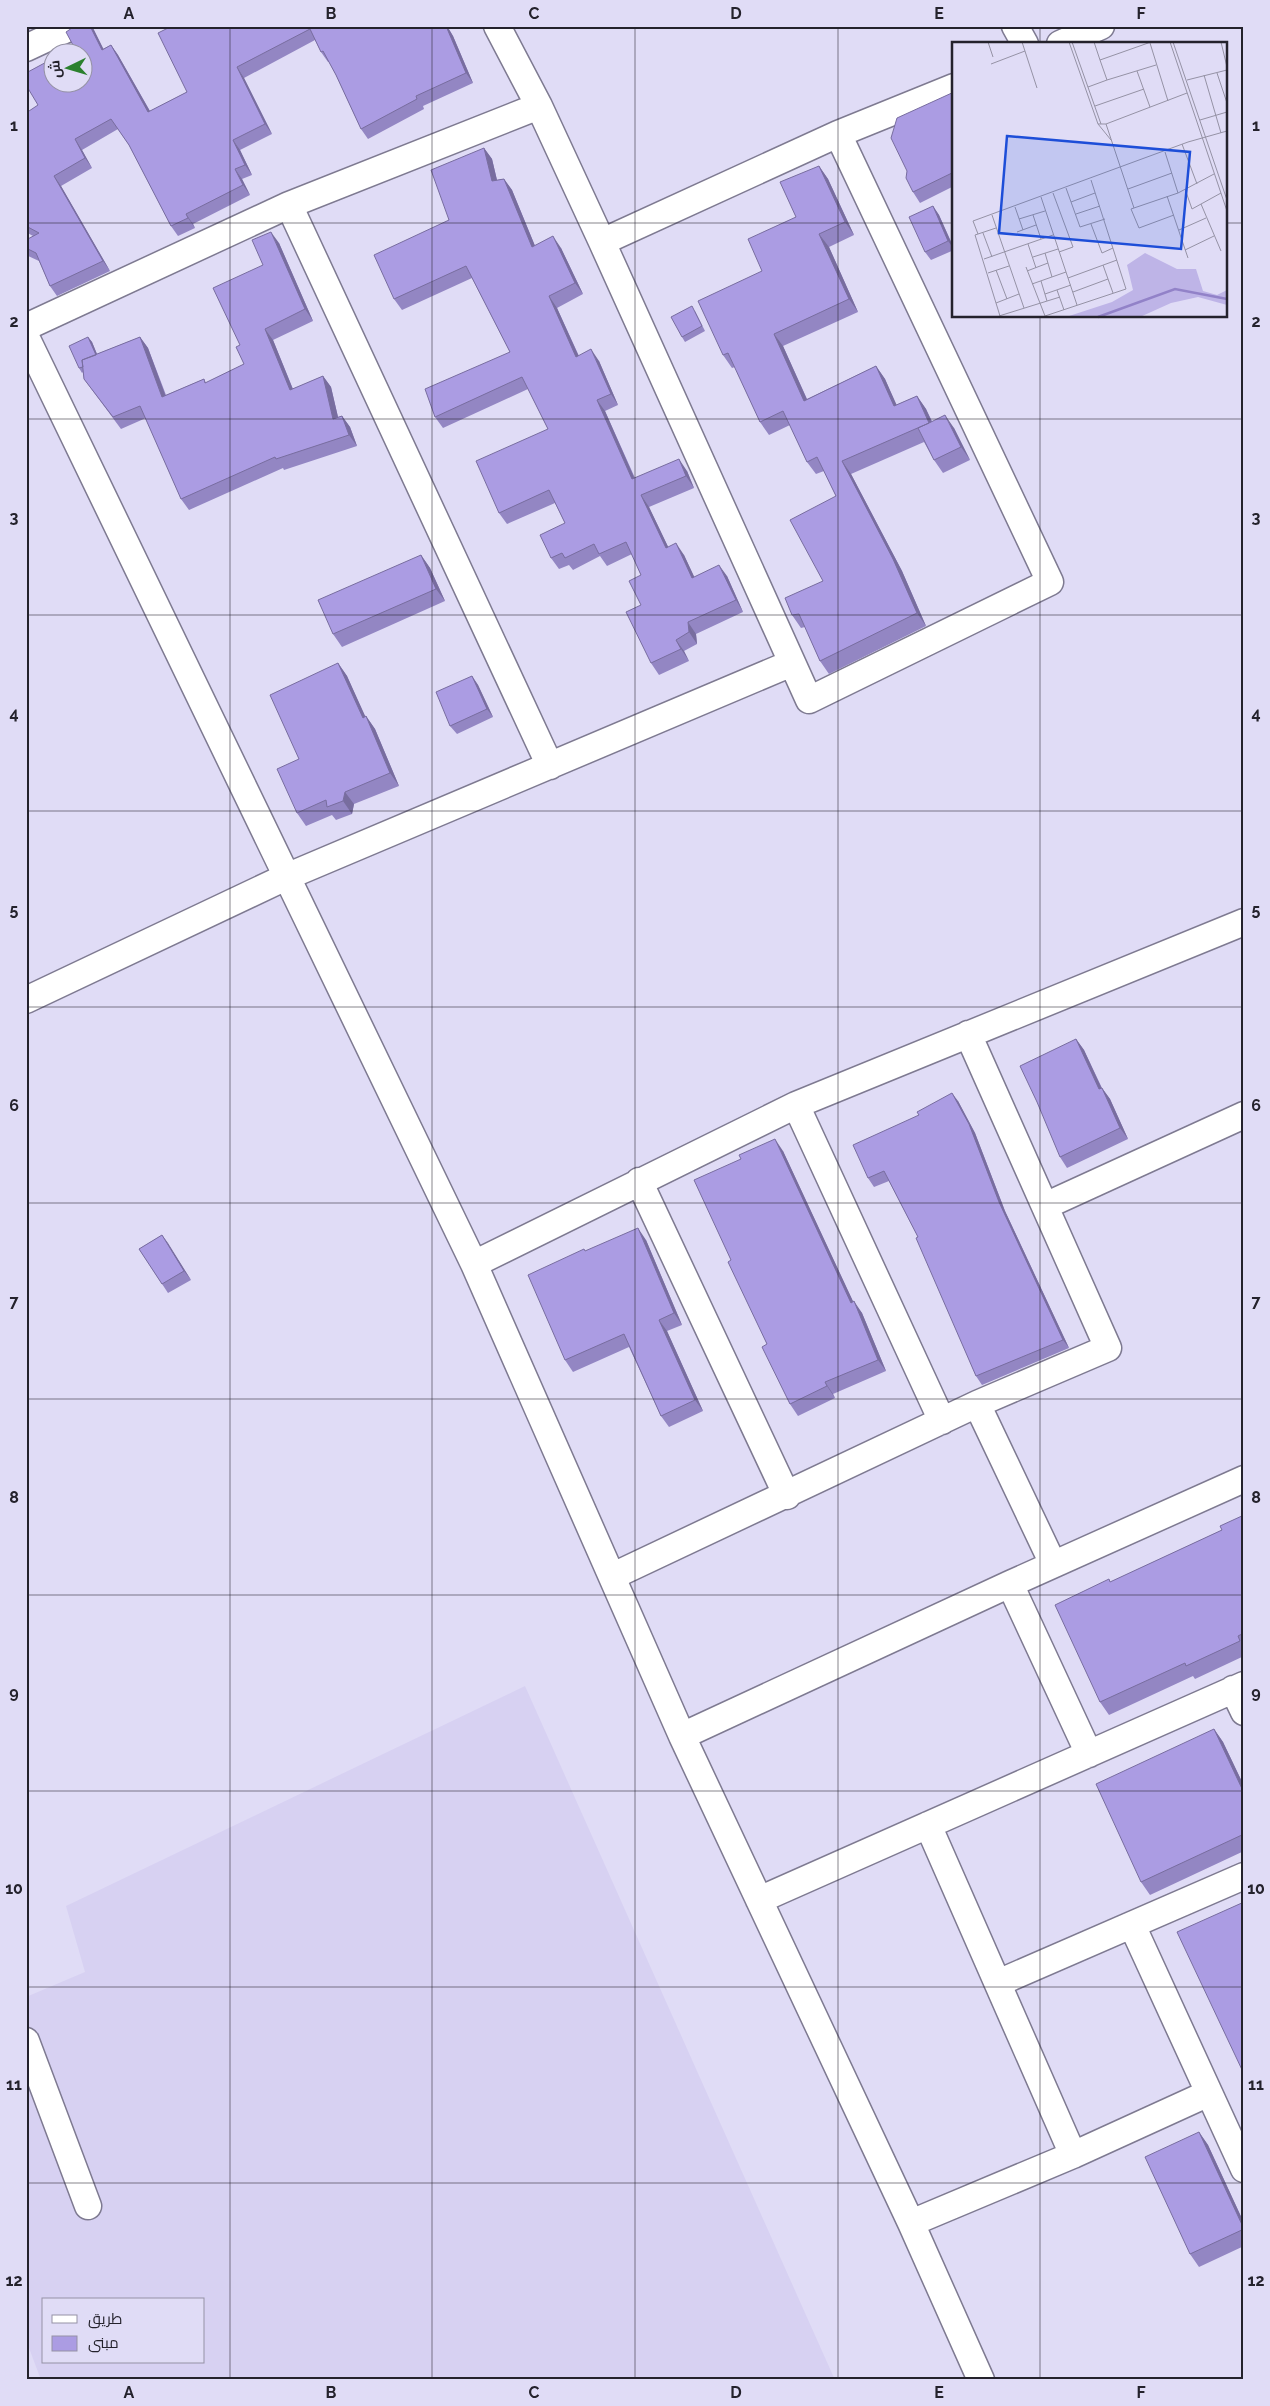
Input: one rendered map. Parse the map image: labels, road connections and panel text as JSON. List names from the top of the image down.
{
  "legend": ["طريق", "مبنى"],
  "north": "left",
  "grid": {
    "columns": [
      "A",
      "B",
      "C",
      "D",
      "E",
      "F"
    ],
    "rows": [
      "1",
      "2",
      "3",
      "4",
      "5",
      "6",
      "7",
      "8",
      "9",
      "10",
      "11",
      "12"
    ]
  }
}
